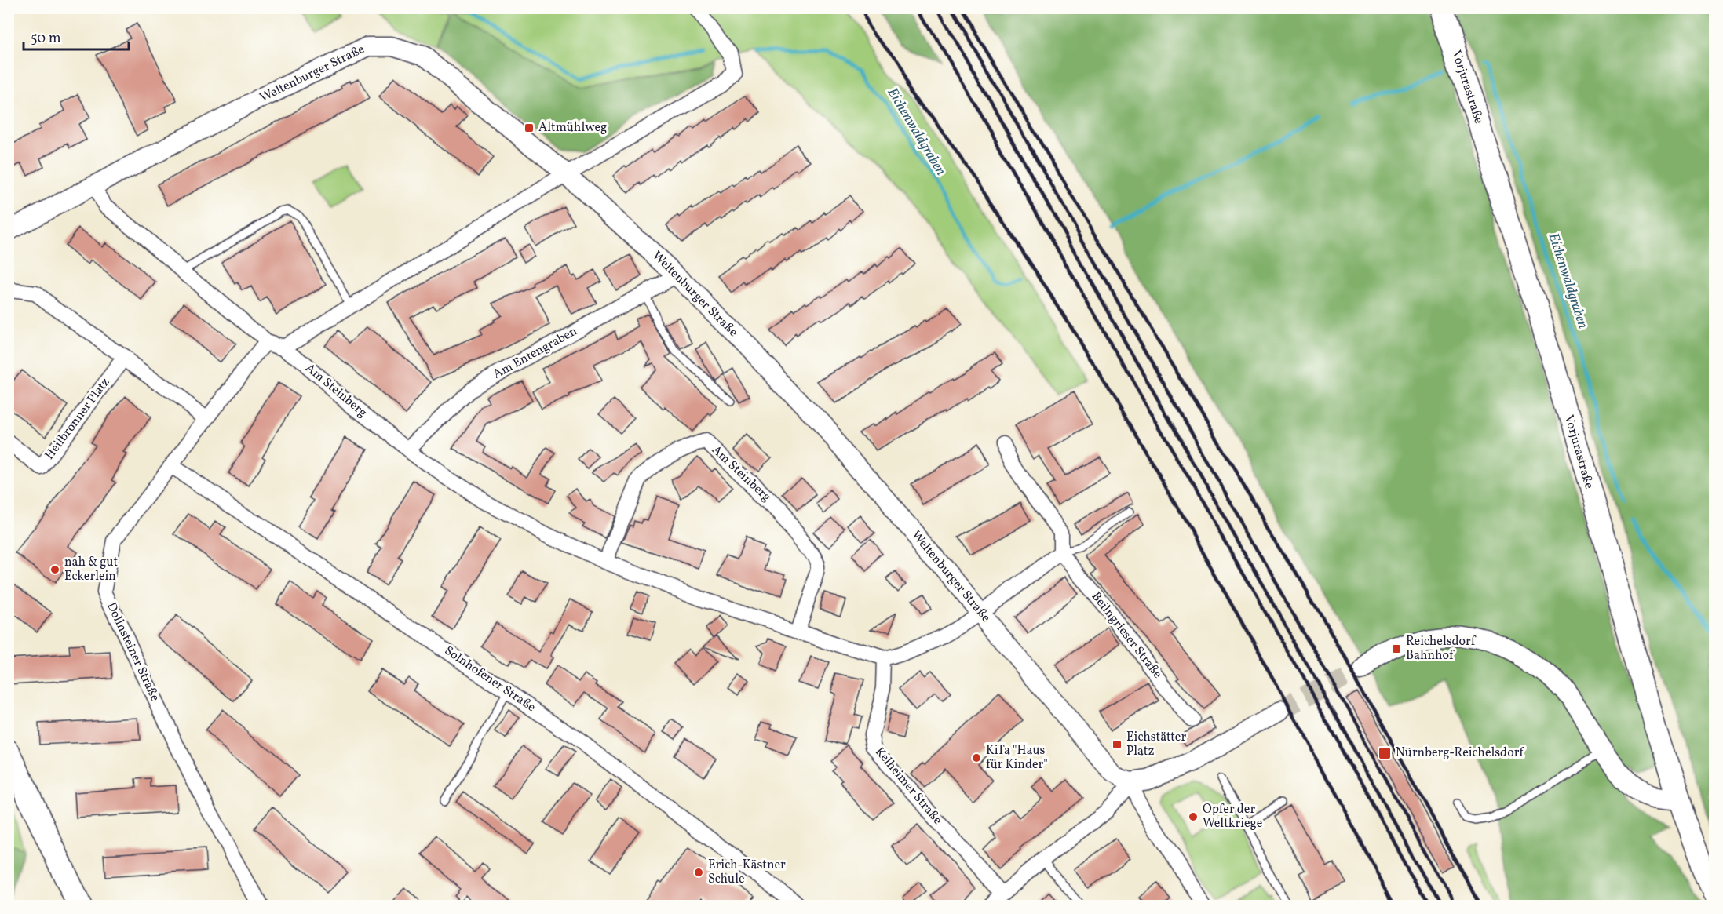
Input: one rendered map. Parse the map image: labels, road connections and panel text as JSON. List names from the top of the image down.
{
  "streets": {
    "main road": ["Vorjurastraße"],
    "street": [
      "Weltenburger Straße",
      "Am Entengraben",
      "Am Steinberg",
      "Heilbronner Platz",
      "Beilngrieser Straße",
      "Dollnsteiner Straße",
      "Solnhofener Straße",
      "Kelheimer Straße"
    ]
  },
  "crossings": [
    ["Weltenburger Straße", "Am Entengraben"],
    ["Weltenburger Straße", "Am Steinberg"],
    ["Am Entengraben", "Am Steinberg"],
    ["Am Steinberg", "Dollnsteiner Straße"],
    ["Am Steinberg", "Kelheimer Straße"],
    ["Dollnsteiner Straße", "Solnhofener Straße"]
  ],
  "water": ["Eichenwaldgraben"],
  "places": {
    "transit": [
      "Altmühlweg",
      "Reichelsdorf Bahnhof",
      "Eichstätter Platz",
      "Nürnberg-Reichelsdorf"
    ],
    "other": [
      "nah & gut Eckerlein",
      "KiTa \"Haus für Kinder\"",
      "Opfer der Weltkriege",
      "Erich-Kästner Schule"
    ]
  },
  "scale_bar": "50 m"
}
